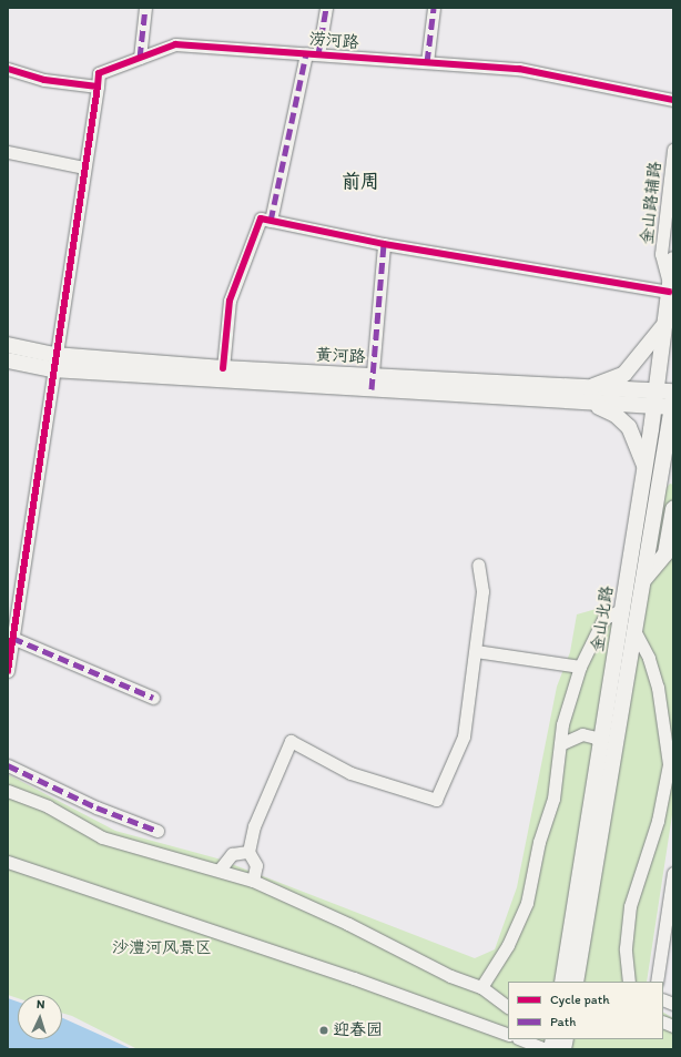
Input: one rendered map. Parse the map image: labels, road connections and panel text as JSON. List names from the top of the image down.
{
  "streets": {
    "main road": ["黄河路", "金山北路"],
    "street": ["涝河路", "金山路辅路"]
  },
  "crossings": [
    ["金山路辅路", "金山北路"],
    ["黄河路", "金山北路"]
  ],
  "districts": ["前周"],
  "parks": ["沙澧河风景区"],
  "places": ["迎春园"],
  "legend": ["Cycle path", "Path"],
  "north": "top"
}
